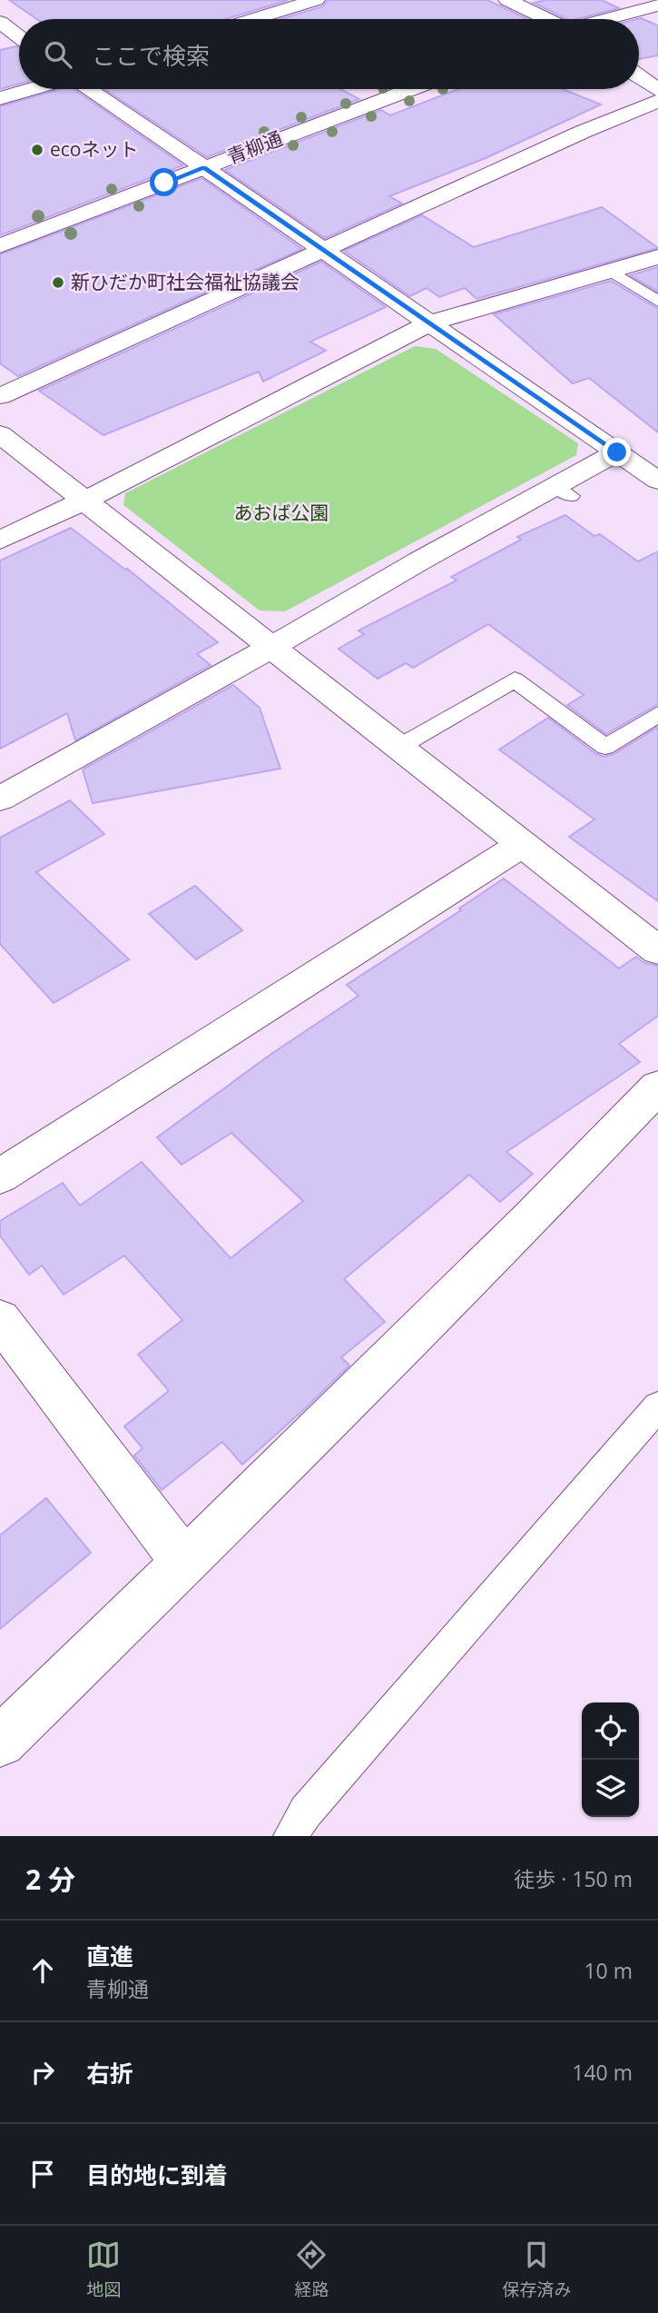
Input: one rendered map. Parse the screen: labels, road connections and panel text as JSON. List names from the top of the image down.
{
  "streets": {
    "street": ["青柳通"]
  },
  "parks": ["あおば公園"],
  "places": ["ecoネット", "新ひだか町社会福祉協議会"],
  "page": {
    "search": "ここで検索",
    "heading": ["2 分", "徒歩 · 150 m"],
    "list": [
      ["直進", "青柳通", "10 m"],
      ["右折", "140 m"],
      "目的地に到着"
    ],
    "nav": ["地図", "経路", "保存済み"]
  }
}
